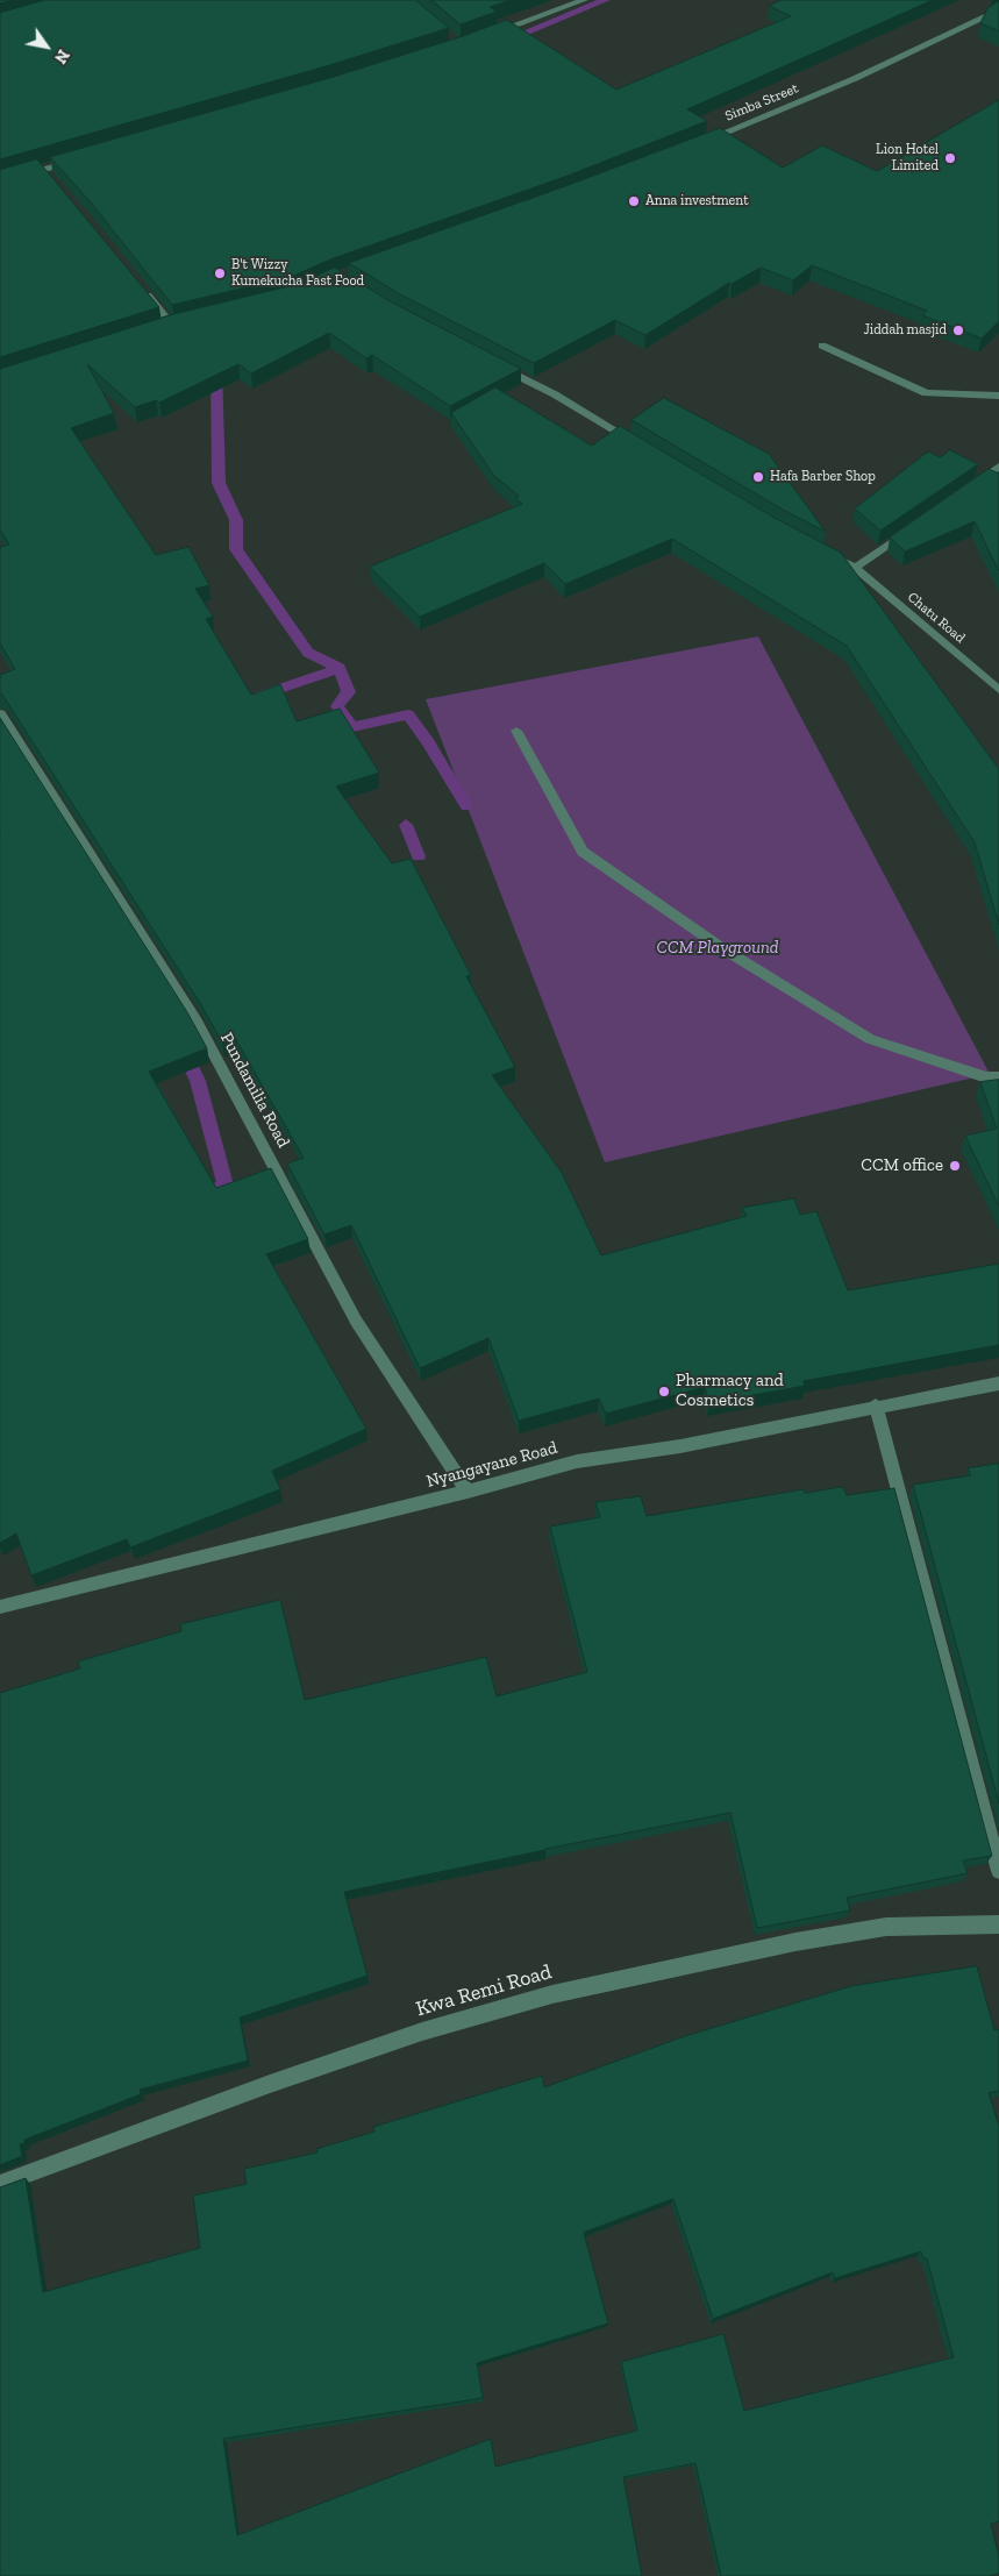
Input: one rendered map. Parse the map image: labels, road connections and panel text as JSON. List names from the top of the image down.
{
  "streets": {
    "street": [
      "Simba Street",
      "Chatu Road",
      "Pundamilia Road",
      "Nyangayane Road",
      "Kwa Remi Road"
    ]
  },
  "crossings": [
    ["Pundamilia Road", "Nyangayane Road"]
  ],
  "parks": ["CCM Playground"],
  "places": [
    "Lion Hotel Limited",
    "Anna investment",
    "B't Wizzy Kumekucha Fast Food",
    "Jiddah masjid",
    "Hafa Barber Shop",
    "CCM office",
    "Pharmacy and Cosmetics"
  ],
  "north": "bottom right"
}
